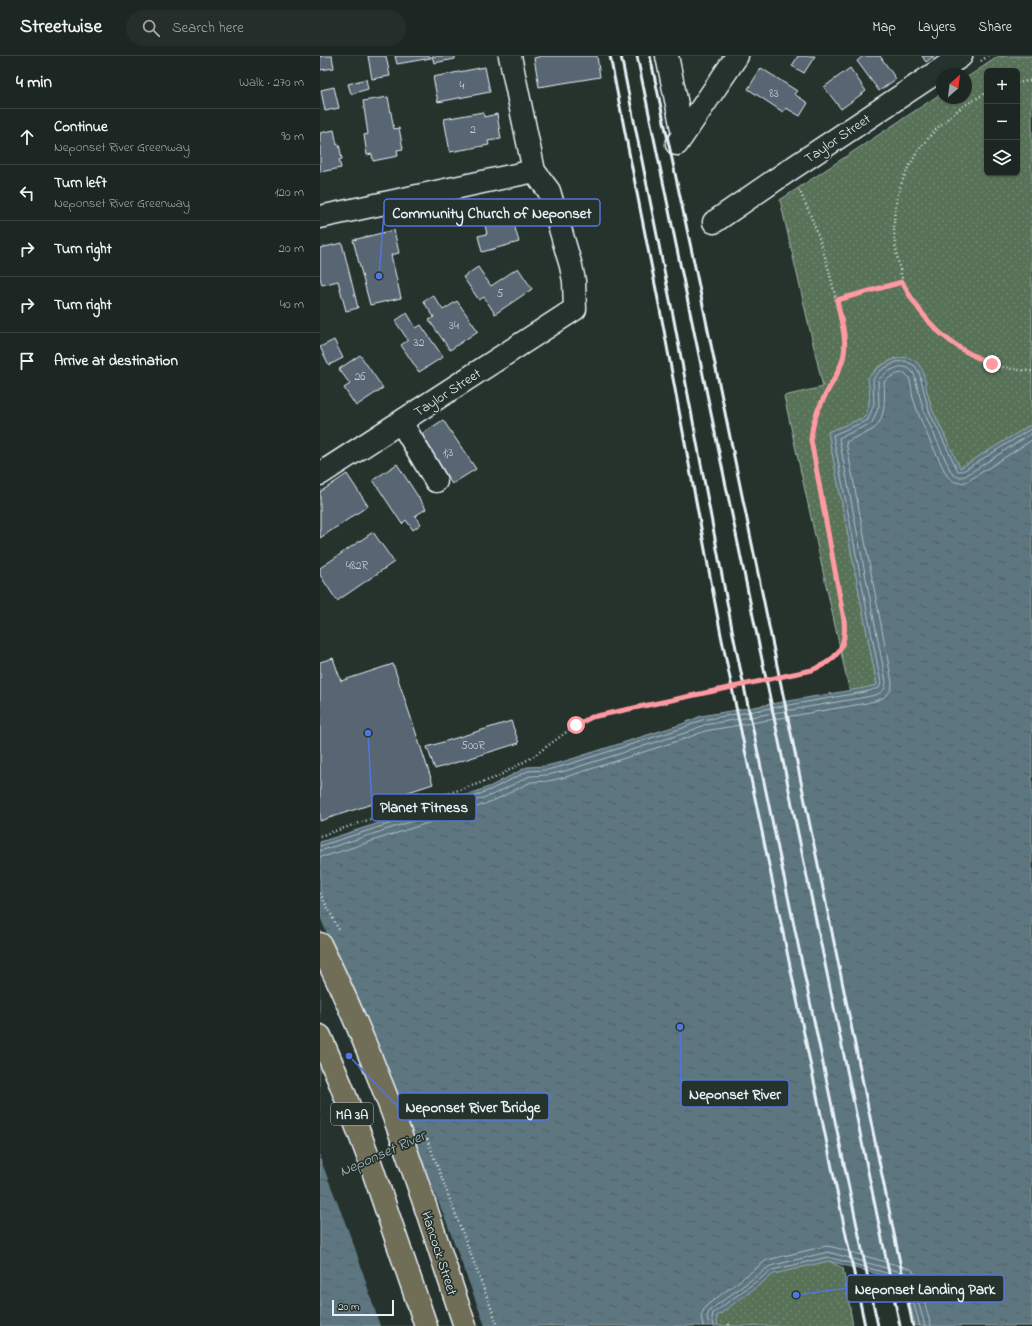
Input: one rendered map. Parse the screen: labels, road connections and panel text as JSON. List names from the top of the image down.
{
  "streets": {
    "main road": ["MA 3A", "Hancock Street"],
    "street": ["Taylor Street"]
  },
  "water": ["Neponset River"],
  "places": [
    "Community Church of Neponset",
    "Planet Fitness",
    "Neponset River",
    "Neponset River Bridge",
    "Neponset Landing Park"
  ],
  "house_numbers": [
    "4",
    "83",
    "2",
    "5",
    "34",
    "32",
    "26",
    "1;3",
    "482R",
    "500R"
  ],
  "scale_bar": "20 m",
  "north": "top right",
  "page": {
    "header": "Streetwise",
    "search": "Search here",
    "nav": ["Map", "Layers", "Share"],
    "heading": ["4 min", "Walk · 270 m"],
    "map_buttons": ["+", "−"],
    "list": [
      ["Continue", "Neponset River Greenway", "90 m"],
      ["Turn left", "Neponset River Greenway", "120 m"],
      ["Turn right", "20 m"],
      ["Turn right", "40 m"],
      "Arrive at destination"
    ],
    "scale": "20 m"
  }
}
